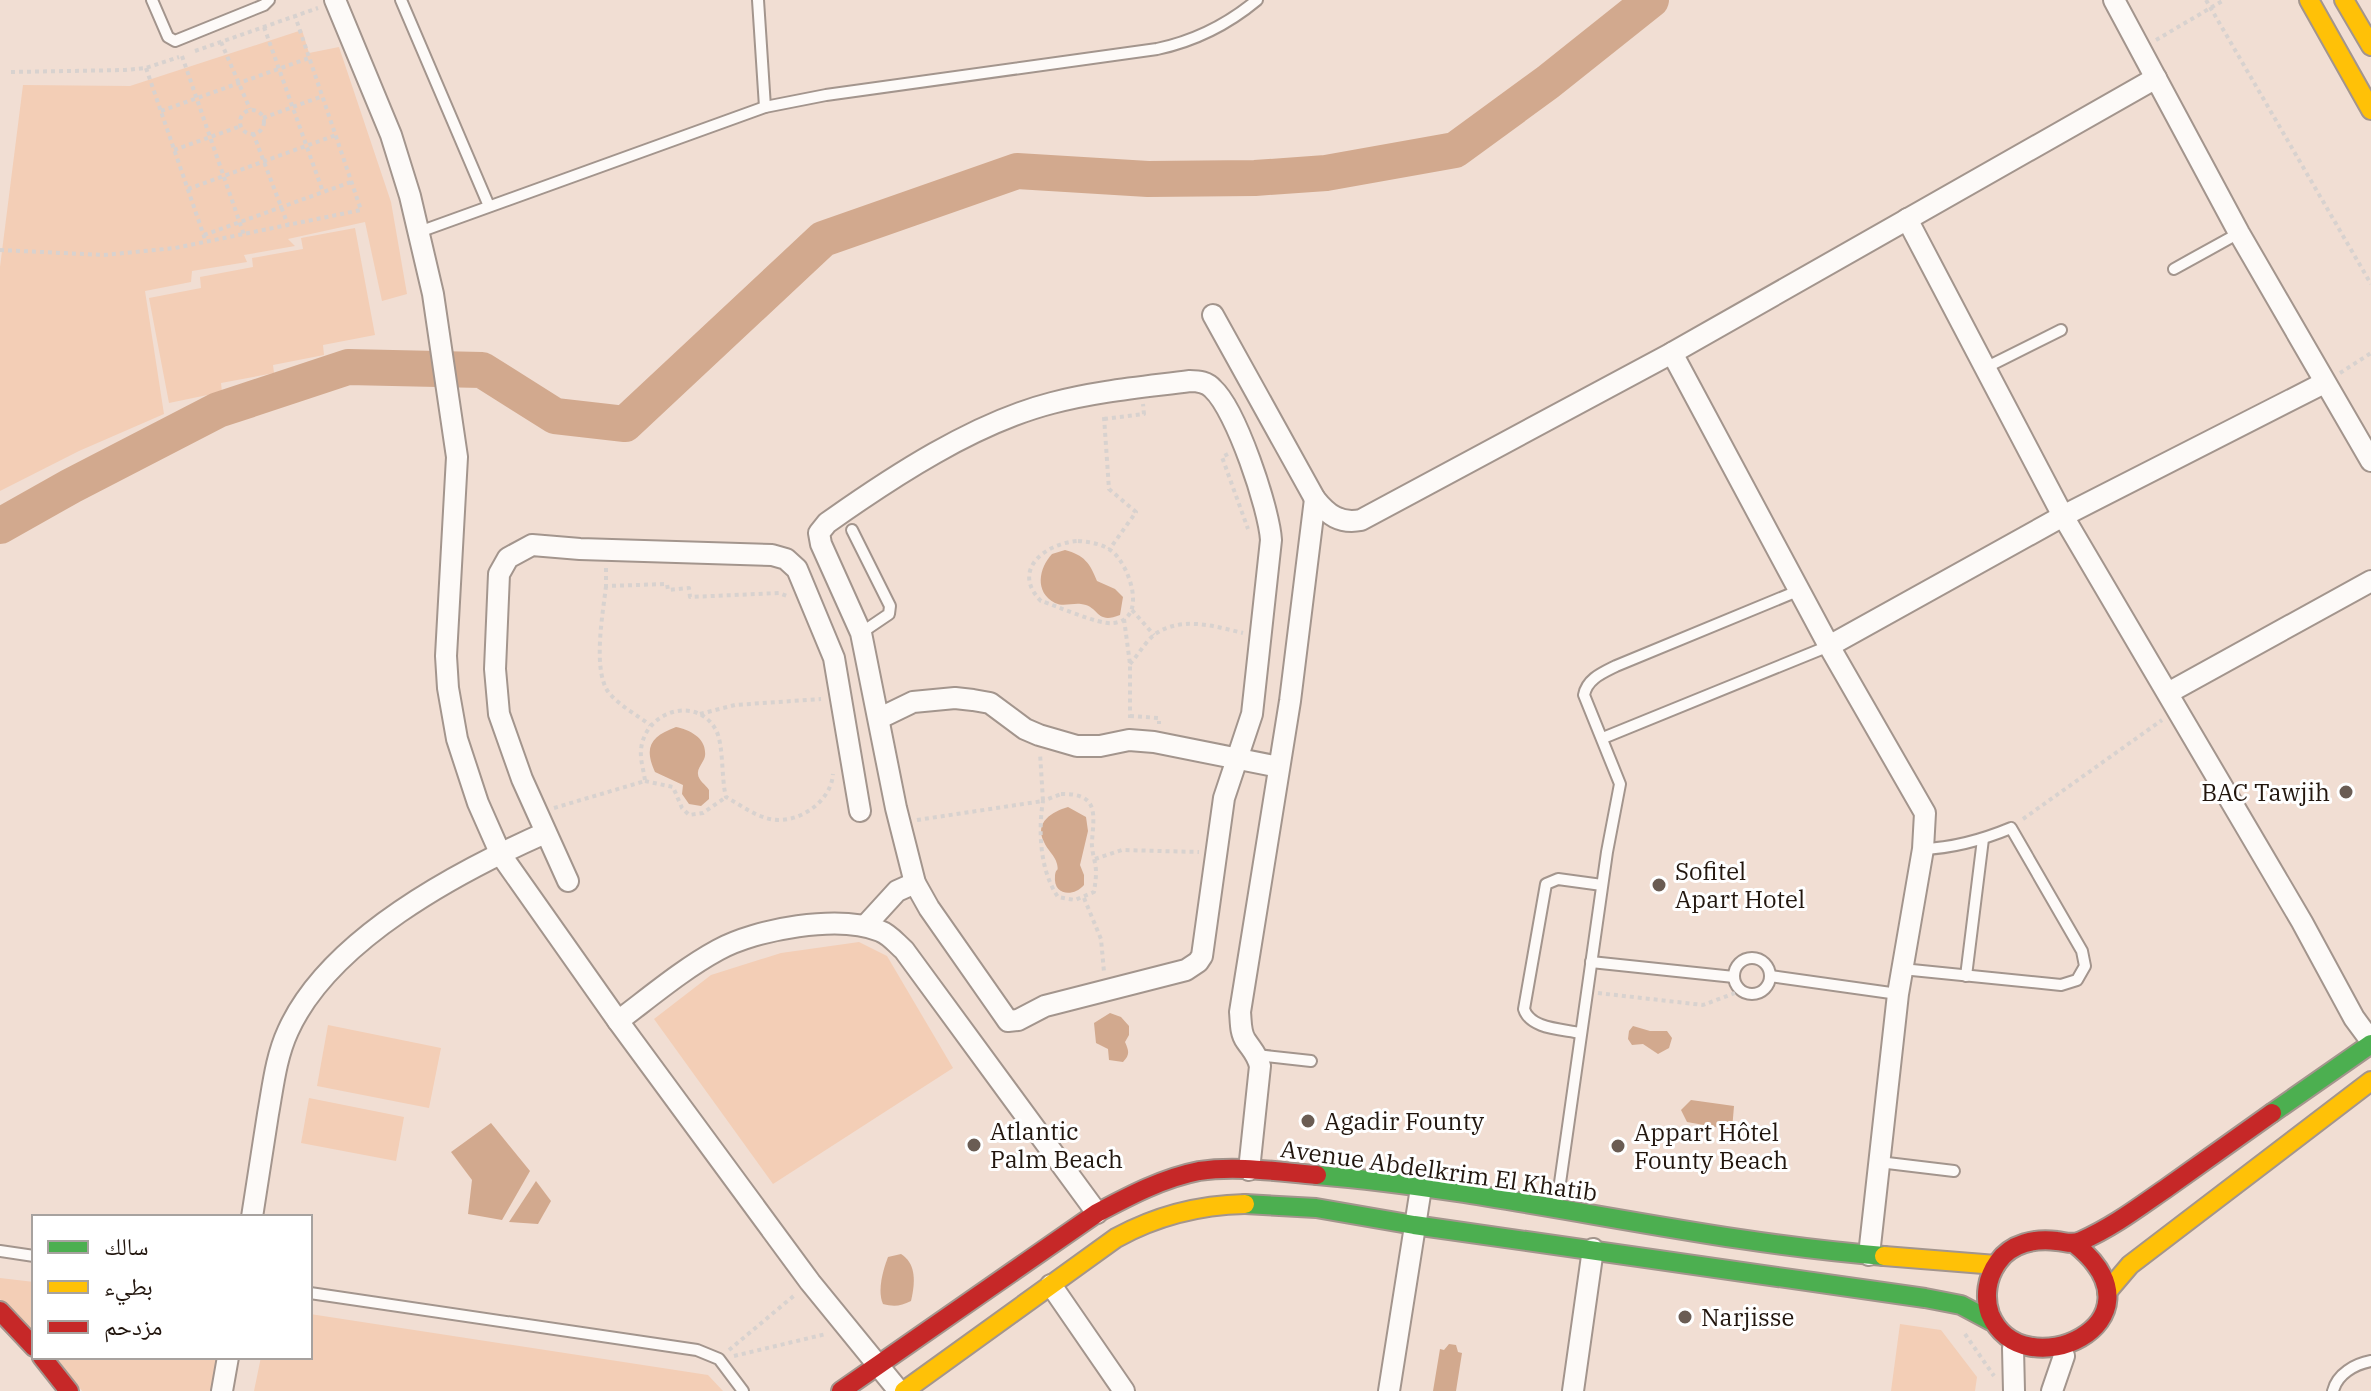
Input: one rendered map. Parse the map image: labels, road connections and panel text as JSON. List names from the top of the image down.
{
  "streets": {
    "street": ["Avenue Abdelkrim El Khatib"]
  },
  "places": [
    "BAC Tawjih",
    "Sofitel Apart Hotel",
    "Agadir Founty",
    "Atlantic Palm Beach",
    "Appart Hôtel Founty Beach",
    "Narjisse"
  ],
  "legend": ["سالك", "بطيء", "مزدحم"]
}
